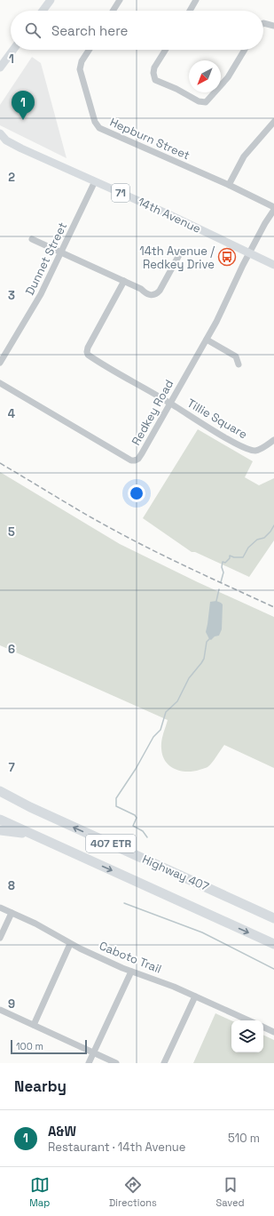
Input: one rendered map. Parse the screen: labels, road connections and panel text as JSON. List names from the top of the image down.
{
  "streets": {
    "highway": ["407 ETR", "Highway 407"],
    "main road": ["71", "14th Avenue"],
    "street": [
      "Hepburn Street",
      "Dunnet Street",
      "Redkey Road",
      "Tillie Square",
      "Caboto Trail"
    ]
  },
  "crossings": [
    ["Hepburn Street", "Redkey Road"],
    ["14th Avenue", "Dunnet Street"],
    ["14th Avenue", "Redkey Road"],
    ["Redkey Road", "Tillie Square"]
  ],
  "places": {
    "bus stop": ["14th Avenue / Redkey Drive"]
  },
  "scale_bar": "100 m",
  "north": "bottom left",
  "page": {
    "search": "Search here",
    "pins": "1",
    "scale": "100 m",
    "heading": "Nearby",
    "list": [
      {
        "mark": "1",
        "name": "A&W",
        "note": "Restaurant · 14th Avenue",
        "value": "510 m"
      }
    ],
    "nav": ["Map", "Directions", "Saved"]
  },
  "grid": {
    "rows": [
      "1",
      "2",
      "3",
      "4",
      "5",
      "6",
      "7",
      "8",
      "9"
    ]
  }
}
